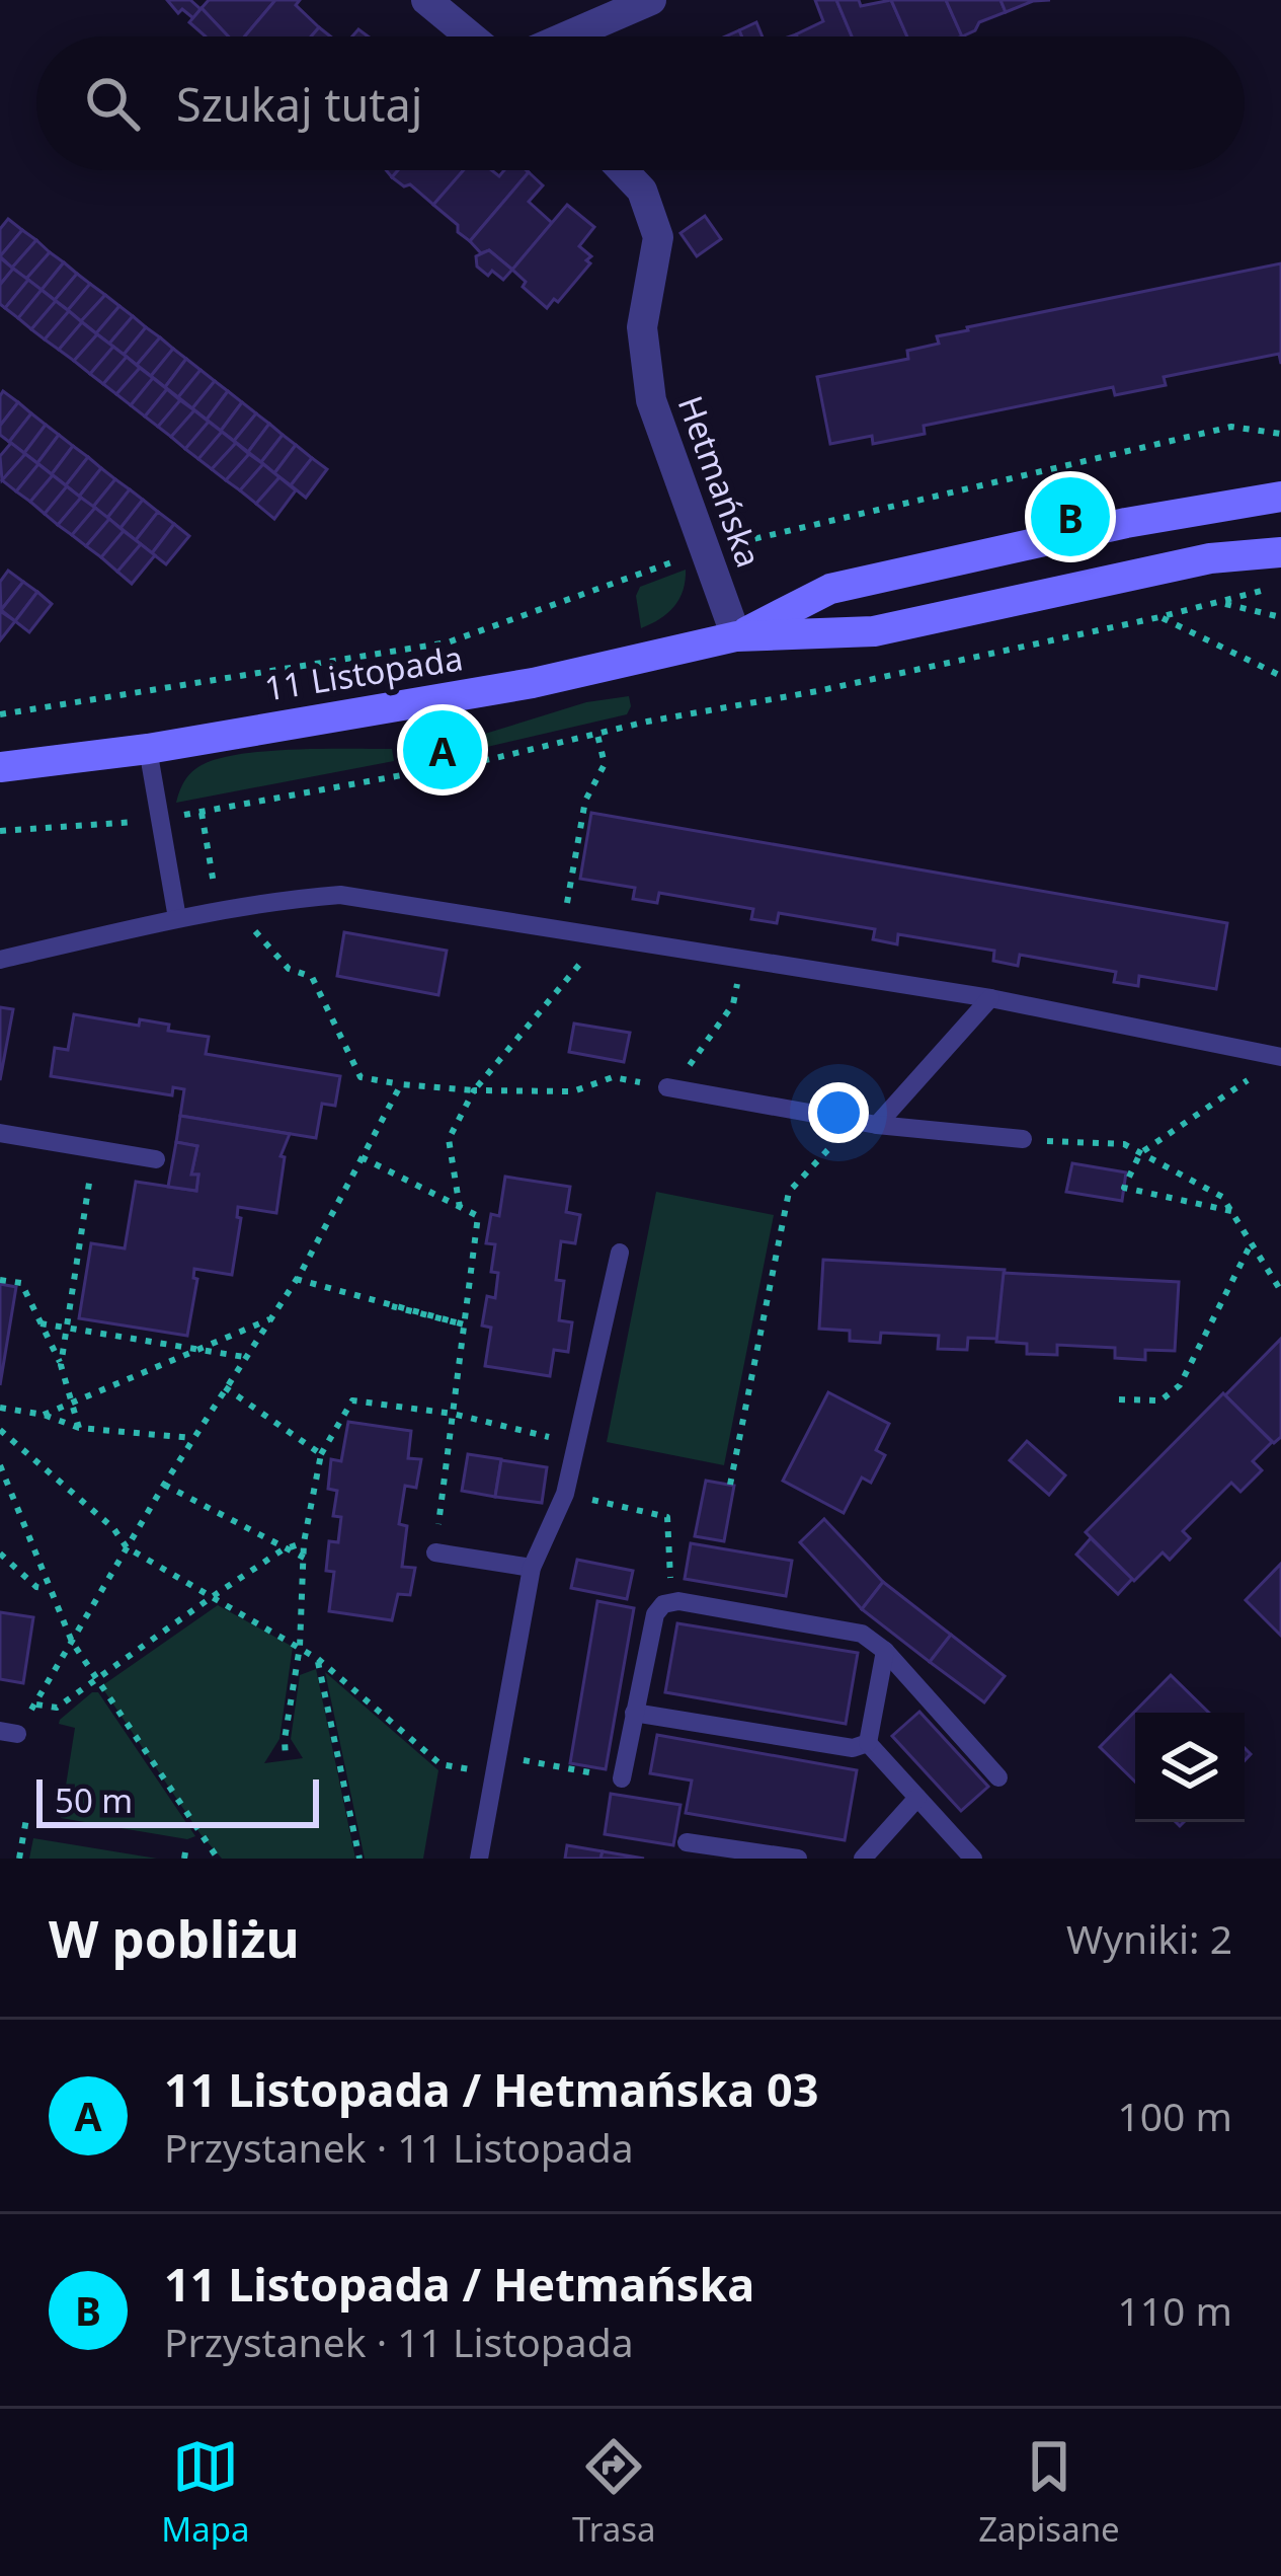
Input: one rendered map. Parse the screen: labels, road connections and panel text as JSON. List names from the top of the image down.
{
  "streets": {
    "street": ["Hetmańska", "11 Listopada"]
  },
  "crossings": [
    ["Hetmańska", "11 Listopada"]
  ],
  "scale_bar": "50 m",
  "page": {
    "search": "Szukaj tutaj",
    "pins": ["B", "A"],
    "scale": "50 m",
    "heading": ["W pobliżu", "Wyniki: 2"],
    "list": [
      {
        "mark": "A",
        "name": "11 Listopada / Hetmańska 03",
        "note": "Przystanek · 11 Listopada",
        "value": "100 m"
      },
      {
        "mark": "B",
        "name": "11 Listopada / Hetmańska",
        "note": "Przystanek · 11 Listopada",
        "value": "110 m"
      }
    ],
    "nav": ["Mapa", "Trasa", "Zapisane"]
  }
}
